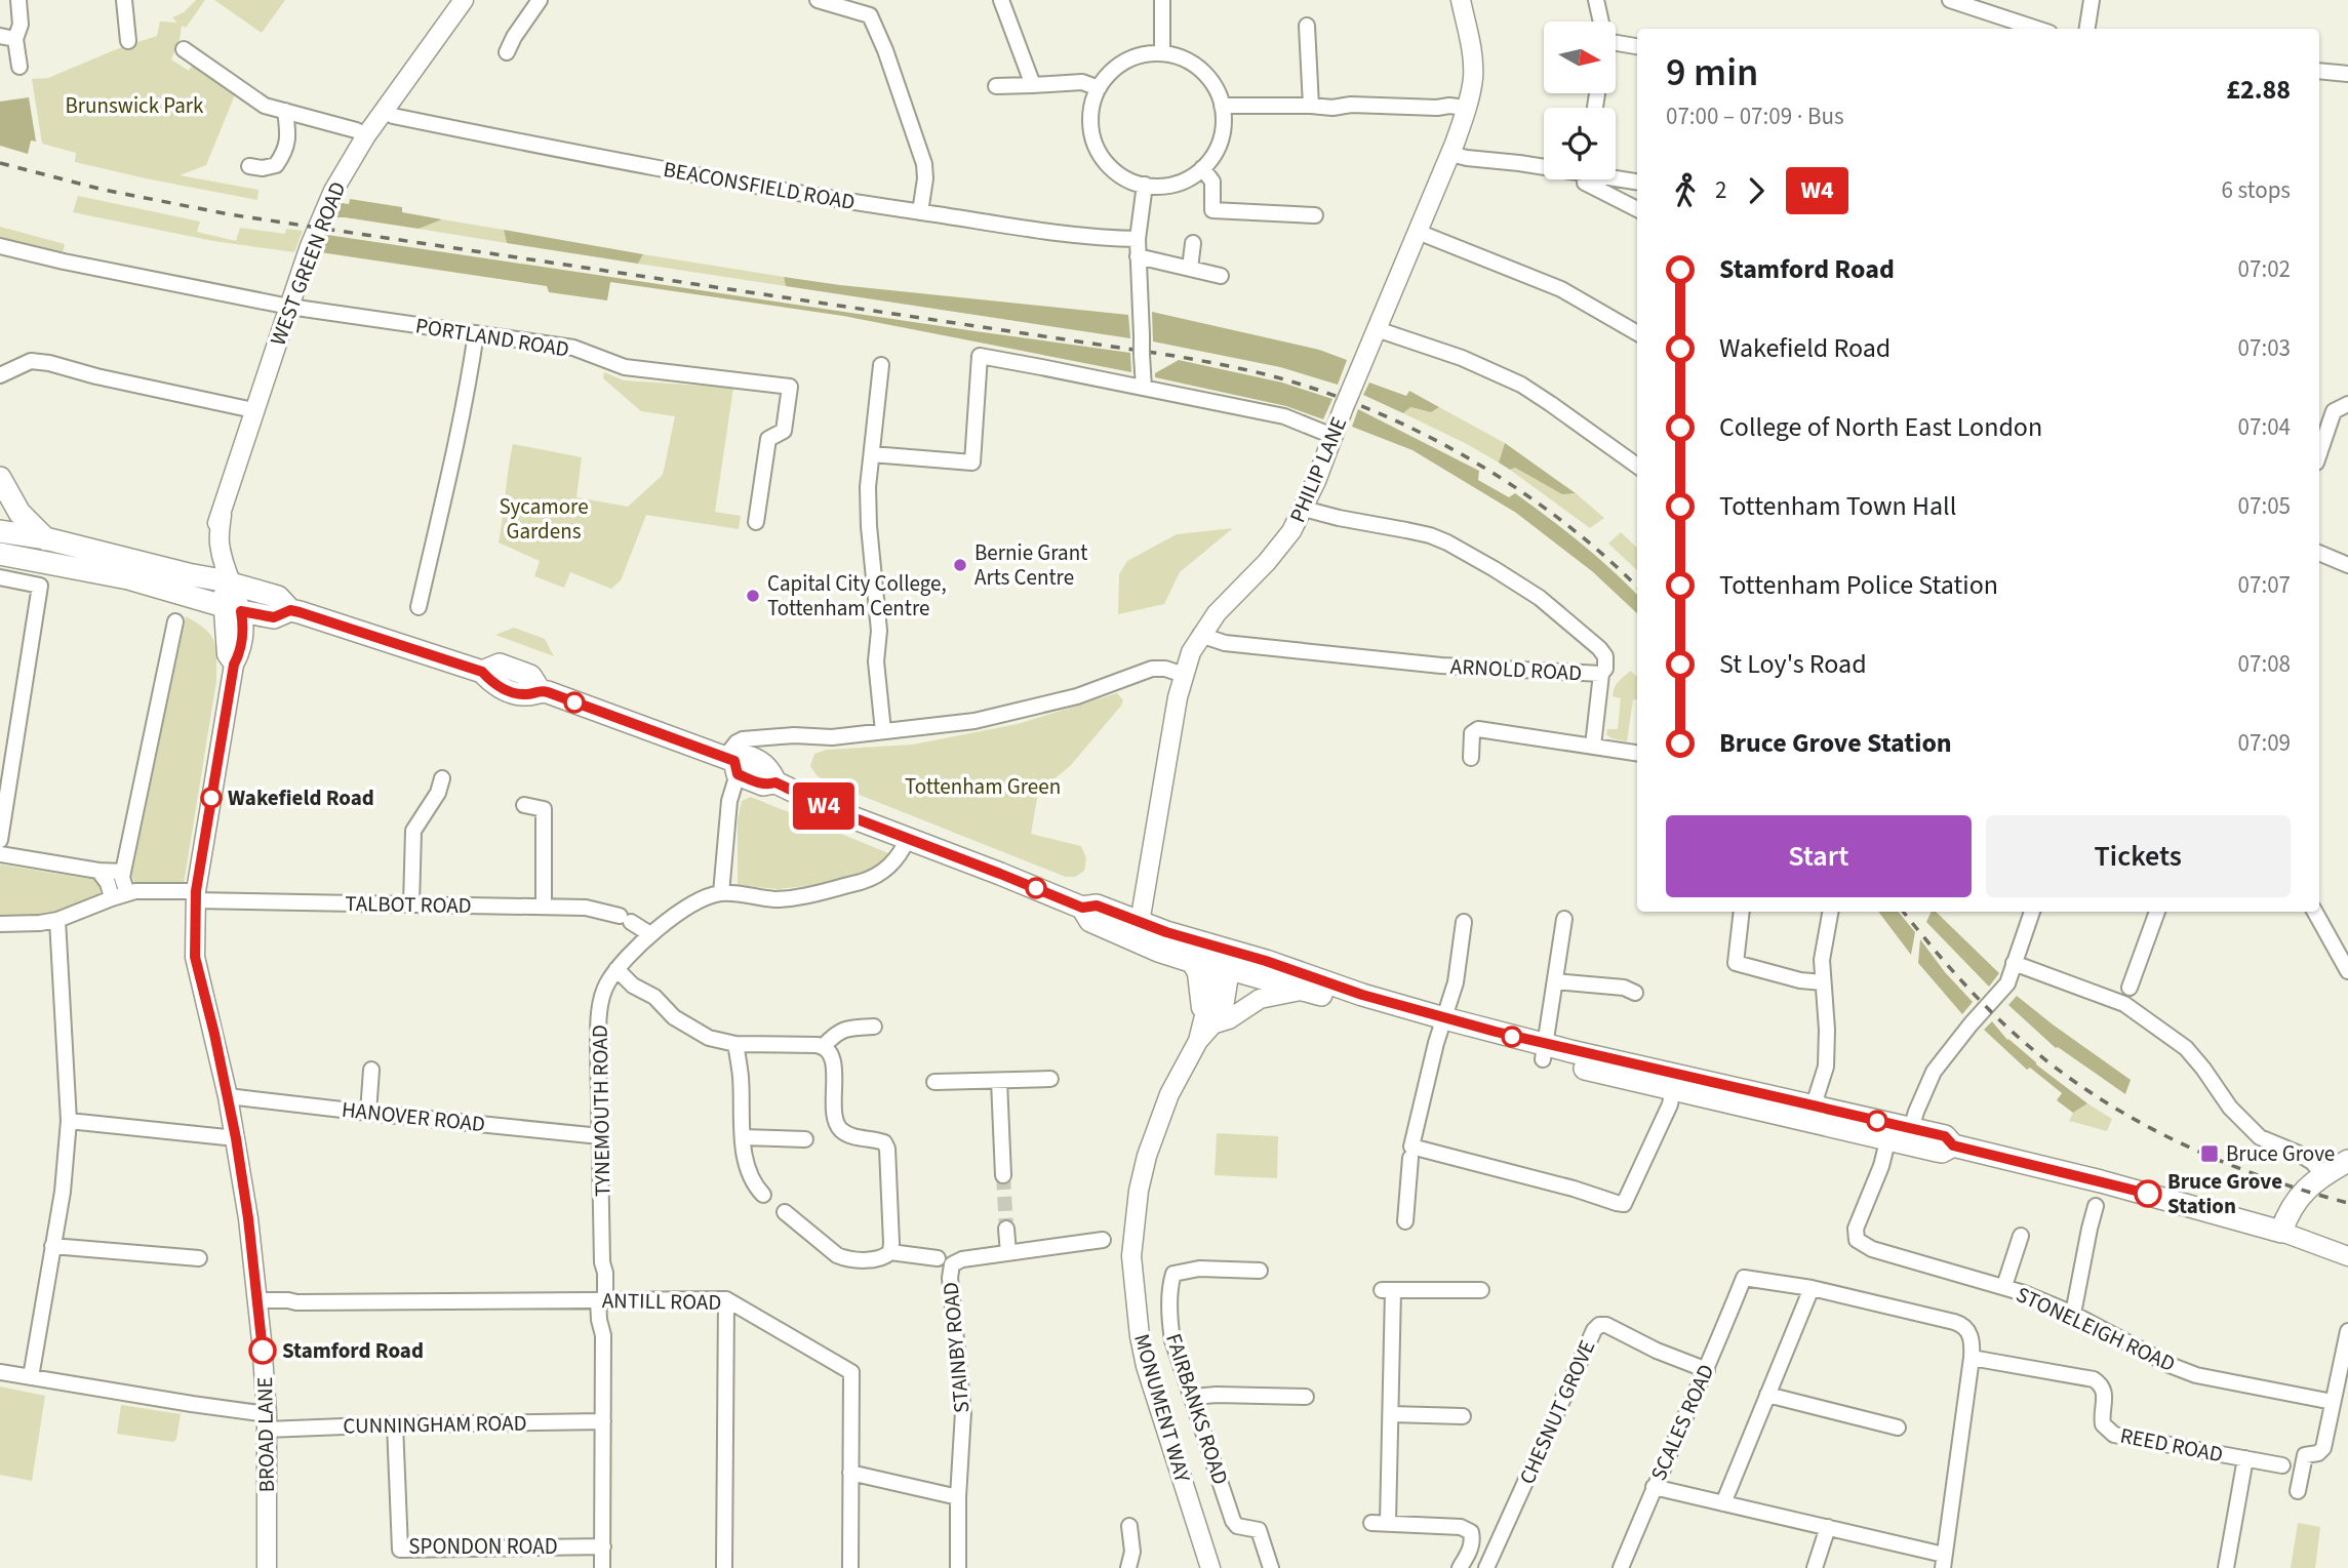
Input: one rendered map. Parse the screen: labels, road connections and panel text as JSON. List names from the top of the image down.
{
  "streets": {
    "main road": [
      "WEST GREEN ROAD",
      "PHILIP LANE",
      "MONUMENT WAY",
      "BROAD LANE"
    ],
    "street": [
      "BEACONSFIELD ROAD",
      "PORTLAND ROAD",
      "ARNOLD ROAD",
      "TALBOT ROAD",
      "TYNEMOUTH ROAD",
      "HANOVER ROAD",
      "ANTILL ROAD",
      "STONELEIGH ROAD",
      "STAINBY ROAD",
      "FAIRBANKS ROAD",
      "CHESNUT GROVE",
      "SCALES ROAD",
      "CUNNINGHAM ROAD",
      "REED ROAD",
      "SPONDON ROAD"
    ]
  },
  "crossings": [
    ["BEACONSFIELD ROAD", "WEST GREEN ROAD"],
    ["WEST GREEN ROAD", "PORTLAND ROAD"],
    ["WEST GREEN ROAD", "BROAD LANE"],
    ["PHILIP LANE", "ARNOLD ROAD"],
    ["TALBOT ROAD", "TYNEMOUTH ROAD"],
    ["TALBOT ROAD", "BROAD LANE"],
    ["TYNEMOUTH ROAD", "HANOVER ROAD"],
    ["TYNEMOUTH ROAD", "ANTILL ROAD"],
    ["TYNEMOUTH ROAD", "CUNNINGHAM ROAD"],
    ["TYNEMOUTH ROAD", "SPONDON ROAD"],
    ["HANOVER ROAD", "BROAD LANE"],
    ["ANTILL ROAD", "BROAD LANE"],
    ["CHESNUT GROVE", "SCALES ROAD"],
    ["CUNNINGHAM ROAD", "BROAD LANE"],
    ["CUNNINGHAM ROAD", "SPONDON ROAD"]
  ],
  "parks": ["Brunswick Park", "Sycamore Gardens", "Tottenham Green"],
  "places": {
    "other": [
      "Bernie Grant Arts Centre",
      "Capital City College, Tottenham Centre",
      "Wakefield Road",
      "Bruce Grove Station",
      "Stamford Road"
    ],
    "transit": ["Bruce Grove"]
  },
  "lines": ["bus line W4"],
  "north": "right",
  "page": {
    "on_map": "W4",
    "heading": ["9 min", "07:00 – 07:09 · Bus", "£2.88"],
    "legs": ["2", "W4", "6 stops"],
    "list": [
      {
        "name": "Stamford Road",
        "value": "07:02"
      },
      {
        "name": "Wakefield Road",
        "value": "07:03"
      },
      {
        "name": "College of North East London",
        "value": "07:04"
      },
      {
        "name": "Tottenham Town Hall",
        "value": "07:05"
      },
      {
        "name": "Tottenham Police Station",
        "value": "07:07"
      },
      {
        "name": "St Loy's Road",
        "value": "07:08"
      },
      {
        "name": "Bruce Grove Station",
        "value": "07:09"
      }
    ],
    "buttons": ["Start", "Tickets"]
  }
}
